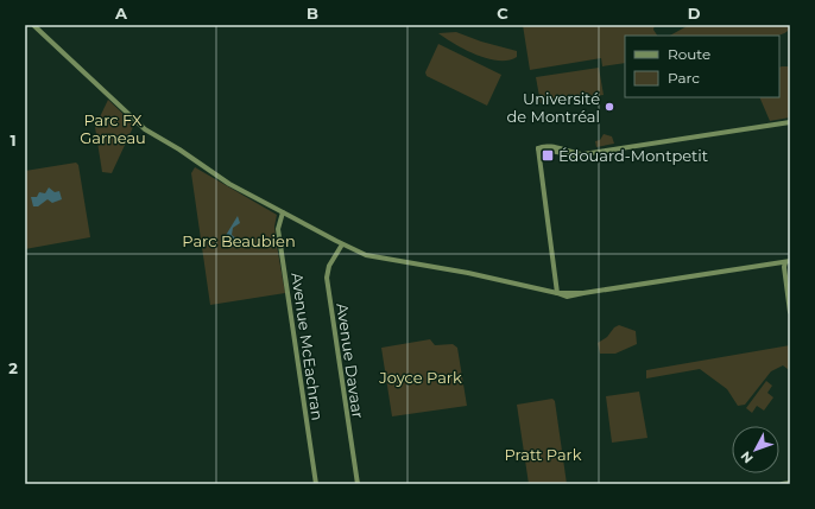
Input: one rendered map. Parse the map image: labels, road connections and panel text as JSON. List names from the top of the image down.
{
  "streets": {
    "street": ["Avenue McEachran", "Avenue Davaar"]
  },
  "parks": [
    "Parc FX Garneau",
    "Parc Beaubien",
    "Joyce Park",
    "Pratt Park"
  ],
  "places": {
    "other": ["Université de Montréal"],
    "transit": ["Édouard-Montpetit"]
  },
  "legend": ["Route", "Parc"],
  "north": "bottom left",
  "grid": {
    "columns": [
      "A",
      "B",
      "C",
      "D"
    ],
    "rows": ["1", "2"]
  }
}
